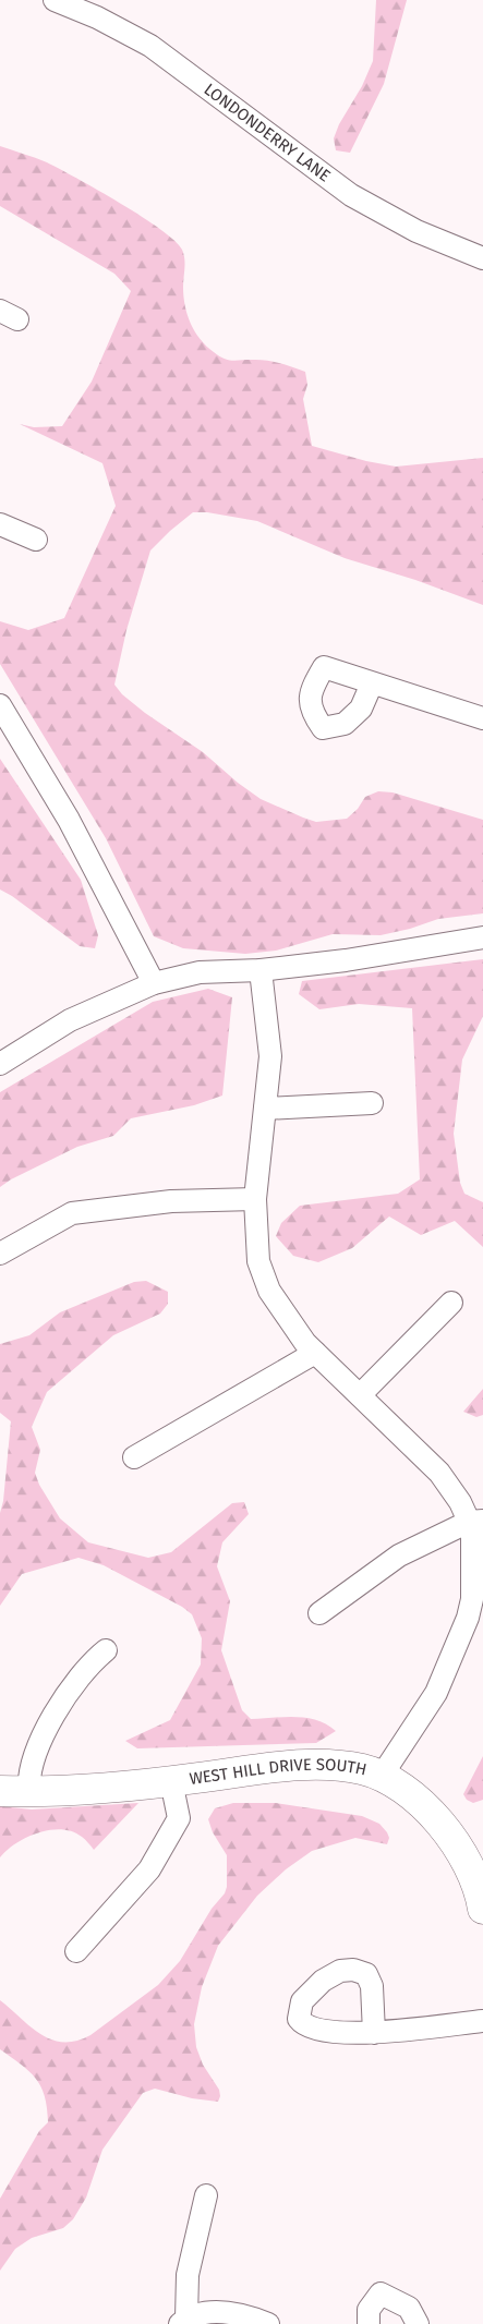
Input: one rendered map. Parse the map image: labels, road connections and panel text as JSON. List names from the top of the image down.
{
  "streets": {
    "street": ["LONDONDERRY LANE", "WEST HILL DRIVE SOUTH"]
  }
}
